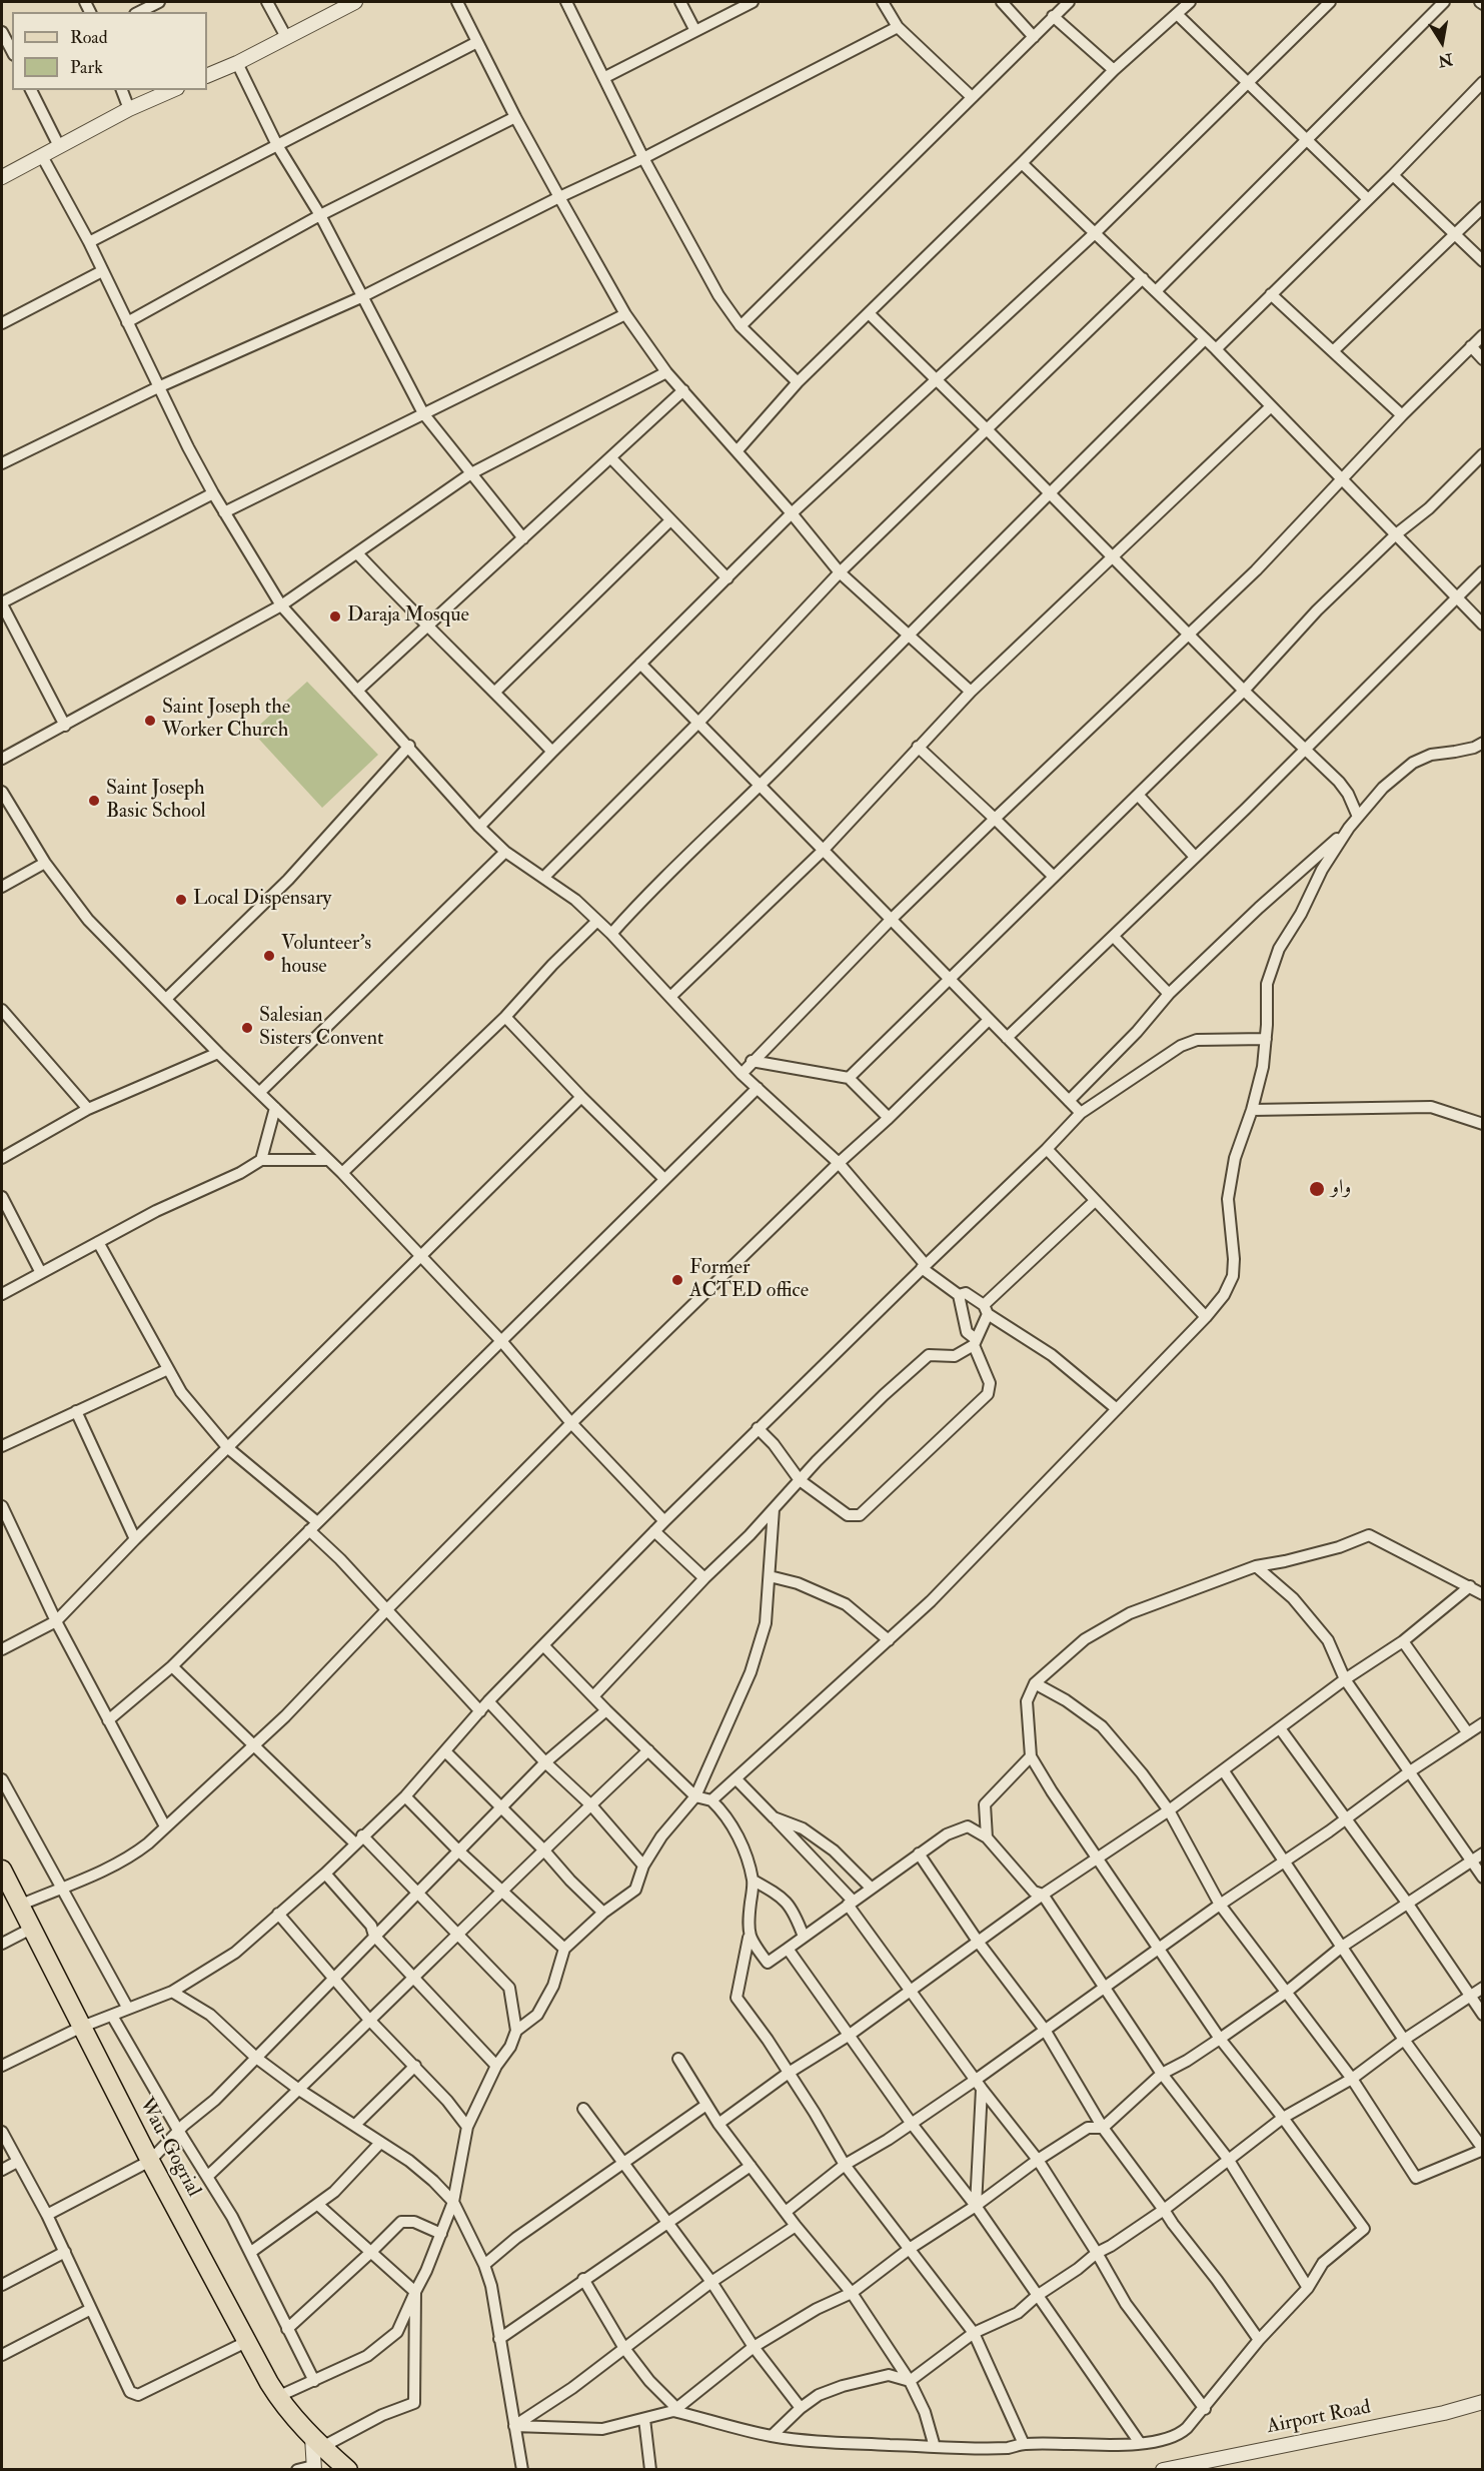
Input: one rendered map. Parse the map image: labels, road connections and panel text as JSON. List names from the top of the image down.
{
  "streets": {
    "main road": ["Wau-Gogrial"],
    "street": ["Airport Road"]
  },
  "places": [
    "Daraja Mosque",
    "Saint Joseph the Worker Church",
    "Saint Joseph Basic School",
    "Local Dispensary",
    "Volunteer's house",
    "Salesian Sisters Convent",
    "واو",
    "Former ACTED office"
  ],
  "legend": ["Road", "Park"],
  "north": "bottom"
}
